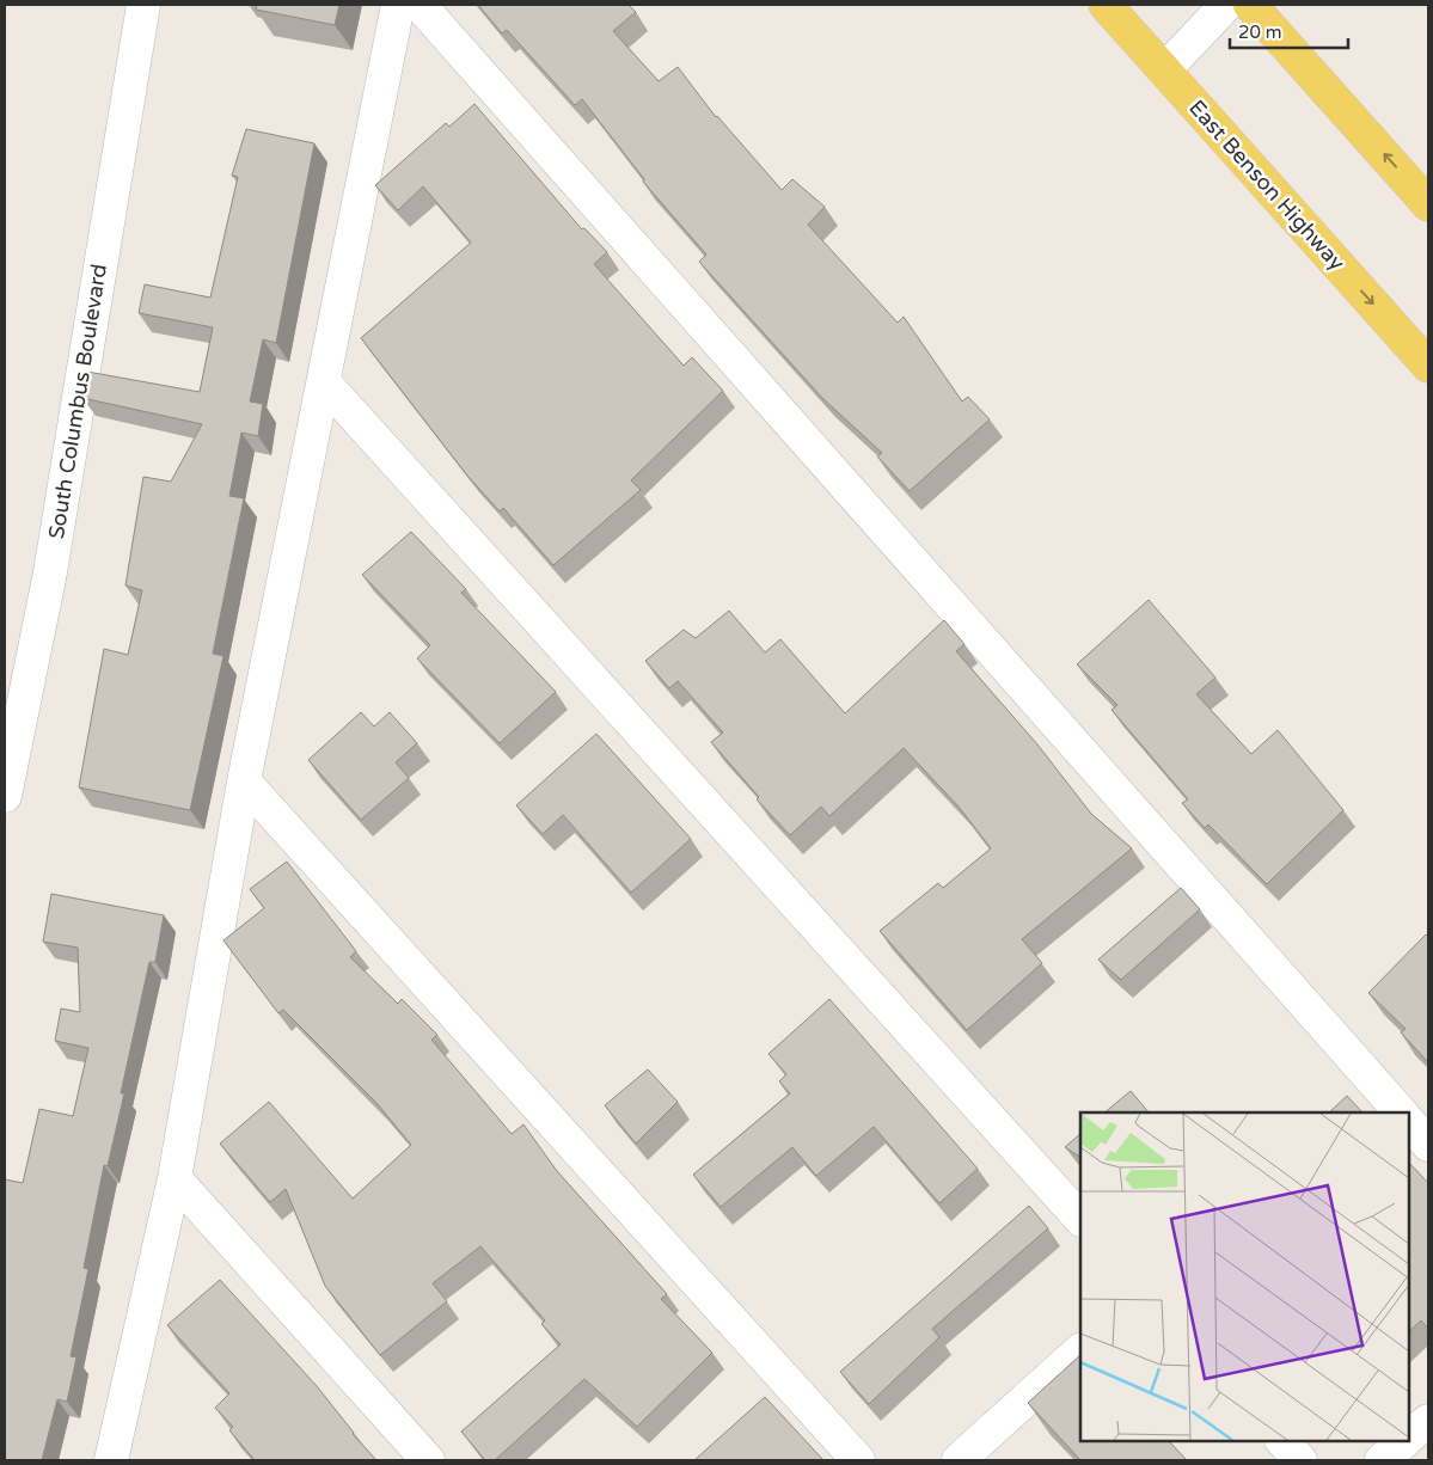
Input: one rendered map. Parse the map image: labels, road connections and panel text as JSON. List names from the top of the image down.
{
  "streets": {
    "main road": ["East Benson Highway"],
    "street": ["South Columbus Boulevard"]
  },
  "scale_bar": "20 m"
}
